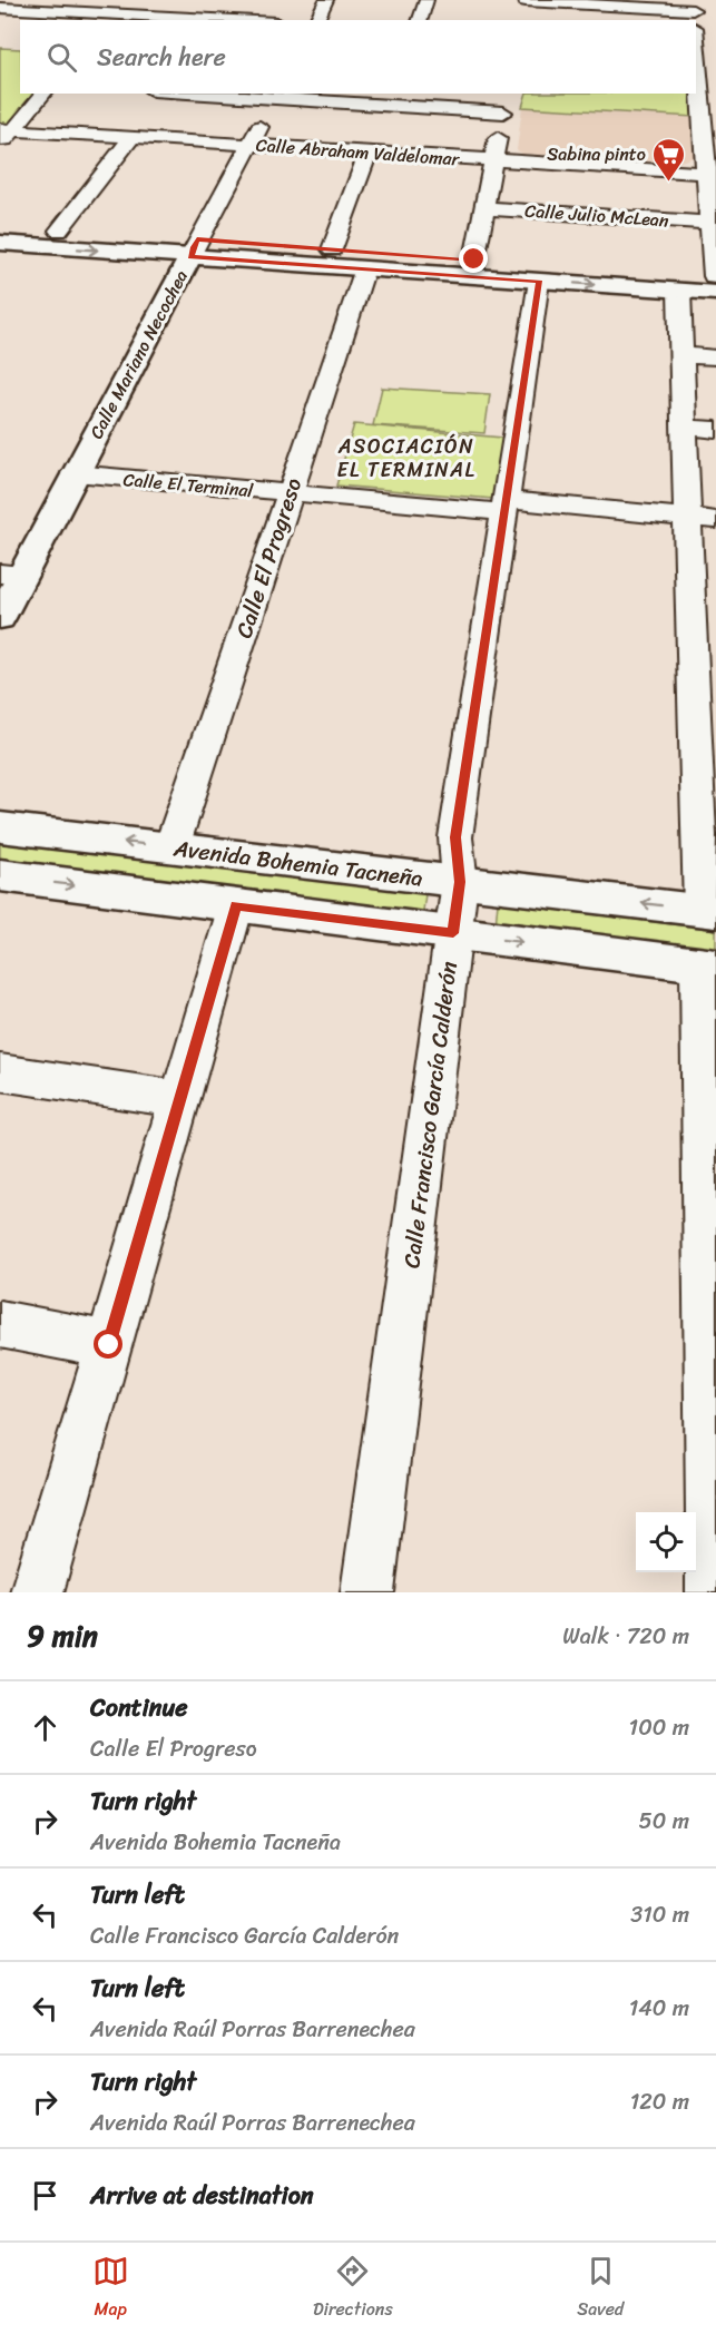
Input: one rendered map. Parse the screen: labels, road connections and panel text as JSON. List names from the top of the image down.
{
  "streets": {
    "street": [
      "Calle Abraham Valdelomar",
      "Calle Julio McLean",
      "Calle Mariano Necochea",
      "Calle El Terminal",
      "Calle El Progreso",
      "Avenida Bohemia Tacneña",
      "Calle Francisco García Calderón"
    ]
  },
  "crossings": [
    ["Calle Abraham Valdelomar", "Calle Mariano Necochea"],
    ["Calle Mariano Necochea", "Calle El Terminal"],
    ["Calle El Terminal", "Calle El Progreso"],
    ["Calle El Terminal", "Calle Francisco García Calderón"],
    ["Calle El Progreso", "Avenida Bohemia Tacneña"],
    ["Avenida Bohemia Tacneña", "Calle Francisco García Calderón"]
  ],
  "districts": ["ASOCIACIÓN EL TERMINAL"],
  "places": {
    "supermarket": ["Sabina pinto"]
  },
  "page": {
    "search": "Search here",
    "heading": ["9 min", "Walk · 720 m"],
    "list": [
      ["Continue", "Calle El Progreso", "100 m"],
      ["Turn right", "Avenida Bohemia Tacneña", "50 m"],
      ["Turn left", "Calle Francisco García Calderón", "310 m"],
      ["Turn left", "Avenida Raúl Porras Barrenechea", "140 m"],
      ["Turn right", "Avenida Raúl Porras Barrenechea", "120 m"],
      "Arrive at destination"
    ],
    "nav": ["Map", "Directions", "Saved"]
  }
}
